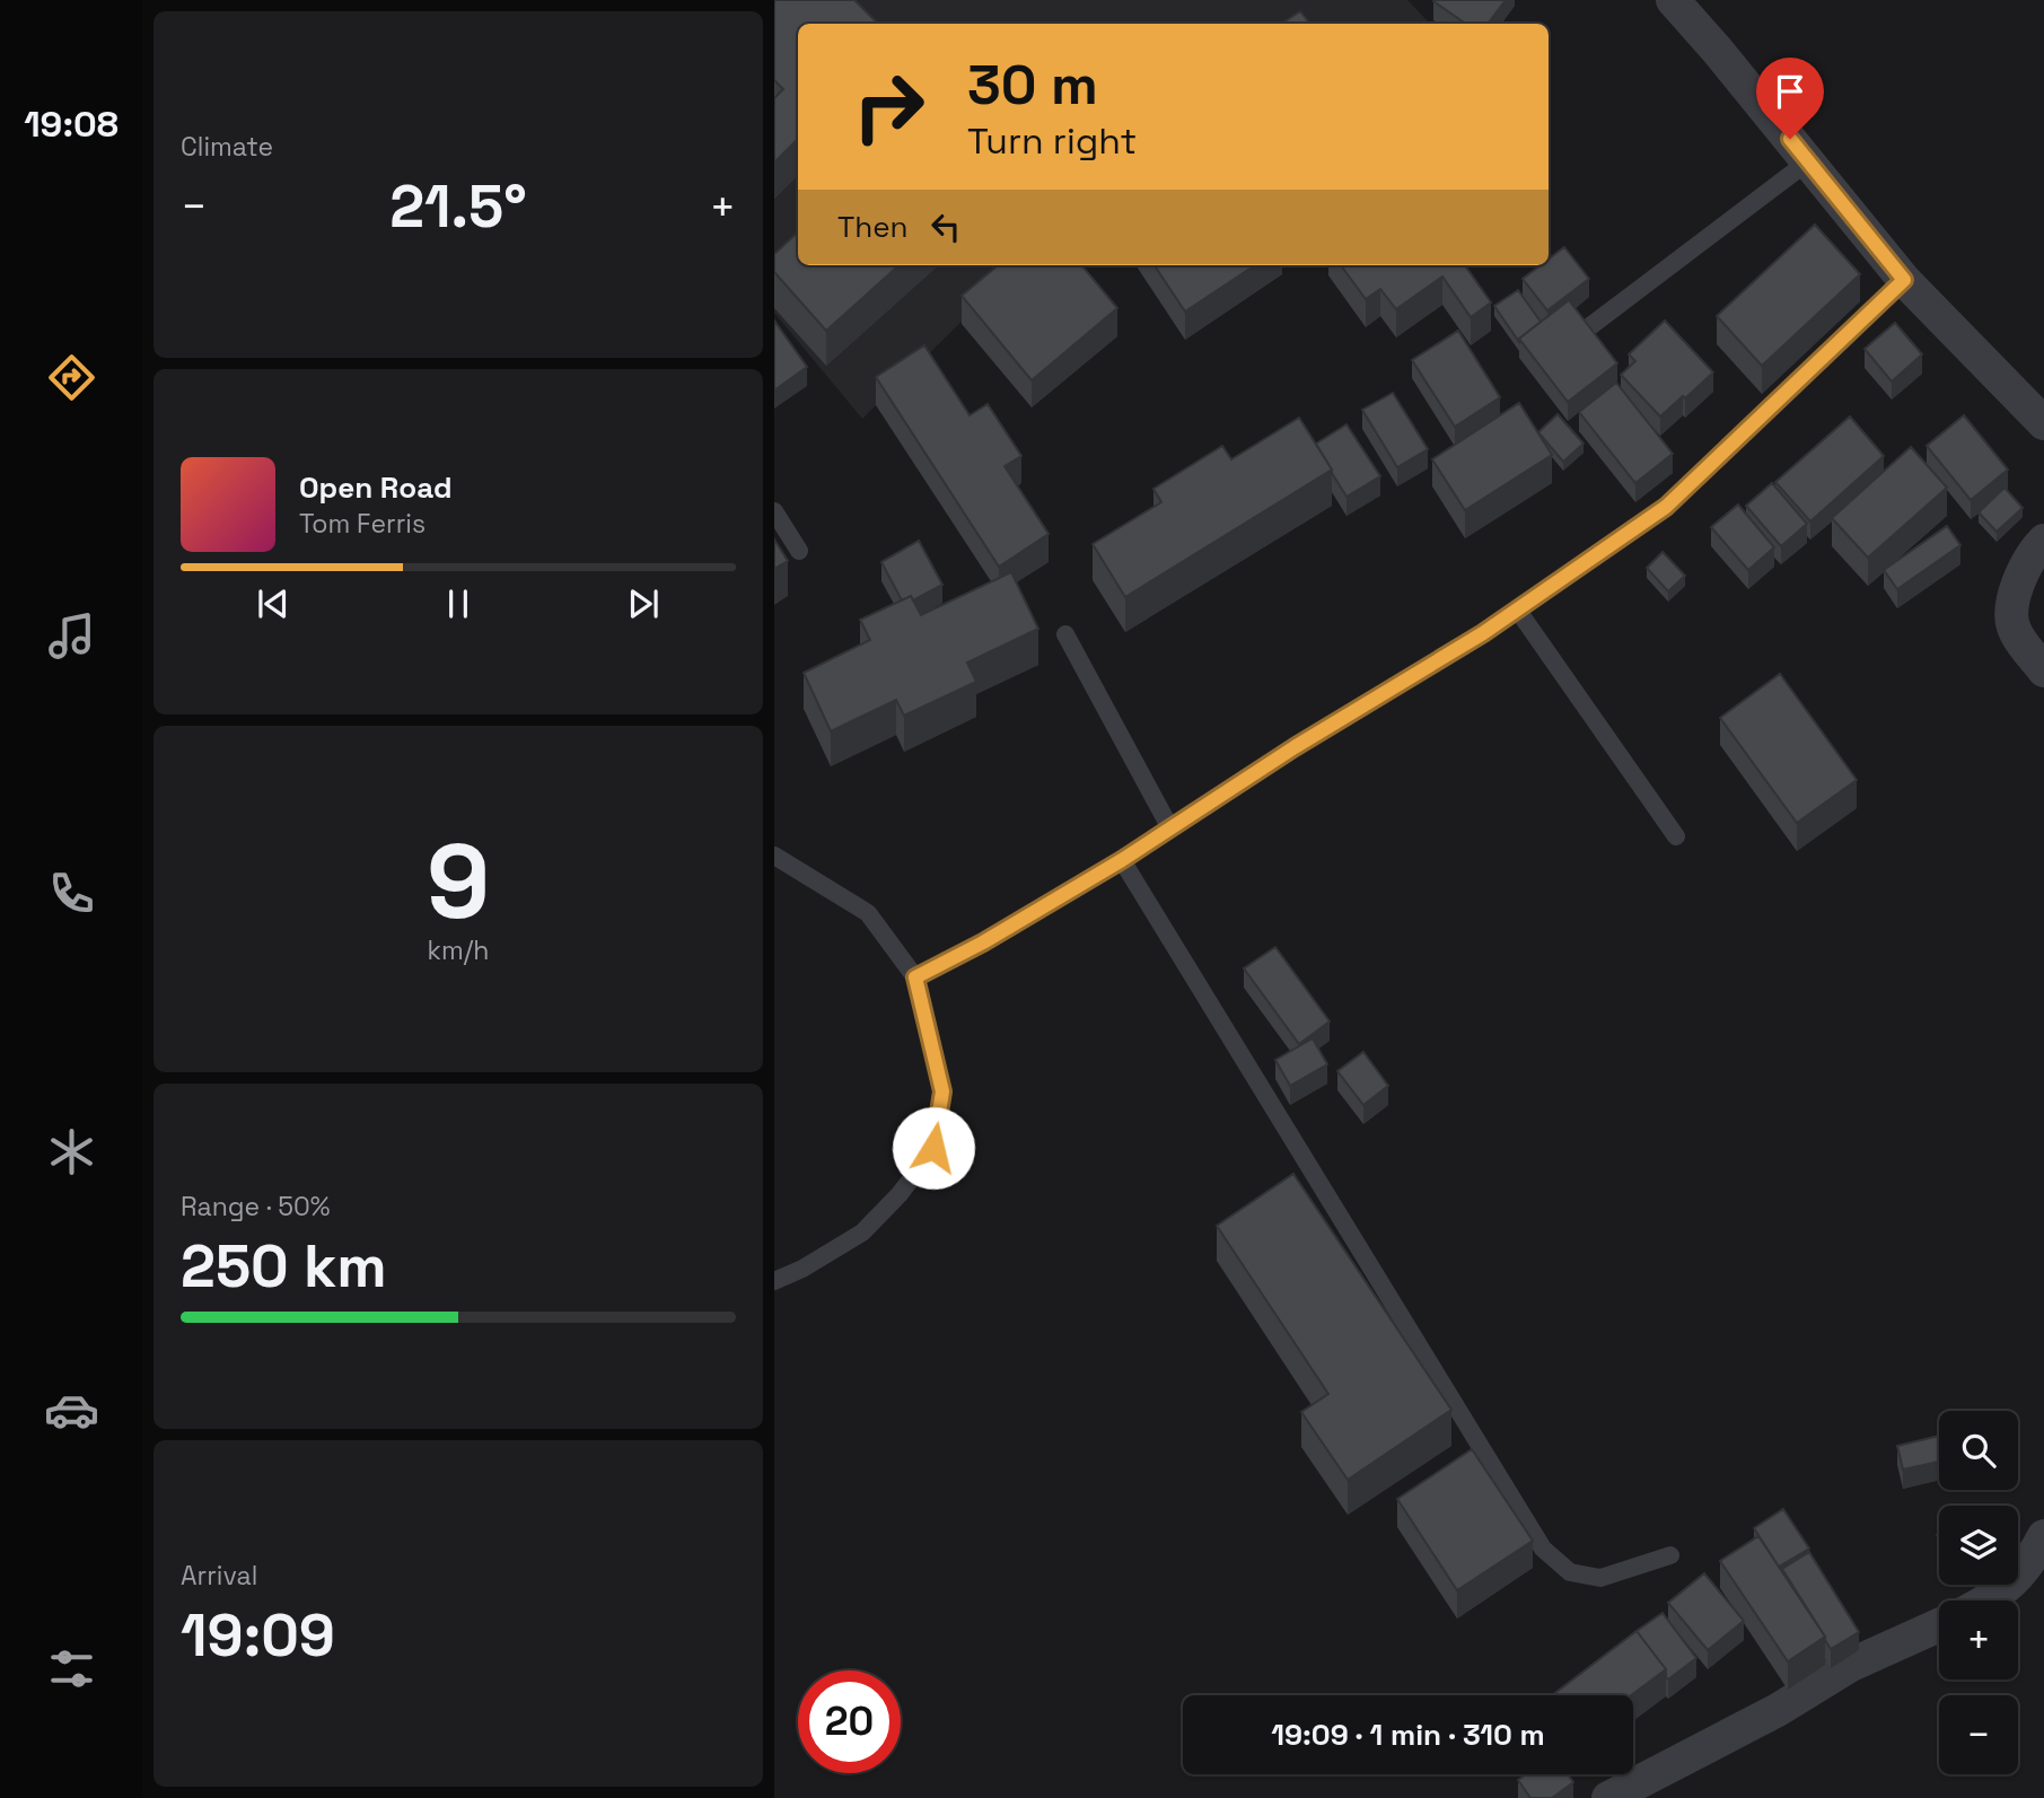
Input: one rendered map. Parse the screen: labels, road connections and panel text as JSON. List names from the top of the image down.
{
  "page": {
    "tabs": "19:08",
    "tile": [
      "Climate",
      ["9", "km/h"],
      ["Range · 50%", "250 km"],
      ["Arrival", "19:09"]
    ],
    "turn": ["30 m", "Turn right"],
    "heat": ["−", "21.5°", "+"],
    "then": "Then",
    "song": ["Open Road", "Tom Ferris"],
    "map_buttons": ["+", "−"],
    "limit": "20",
    "trip": "19:09 · 1 min · 310 m"
  }
}
